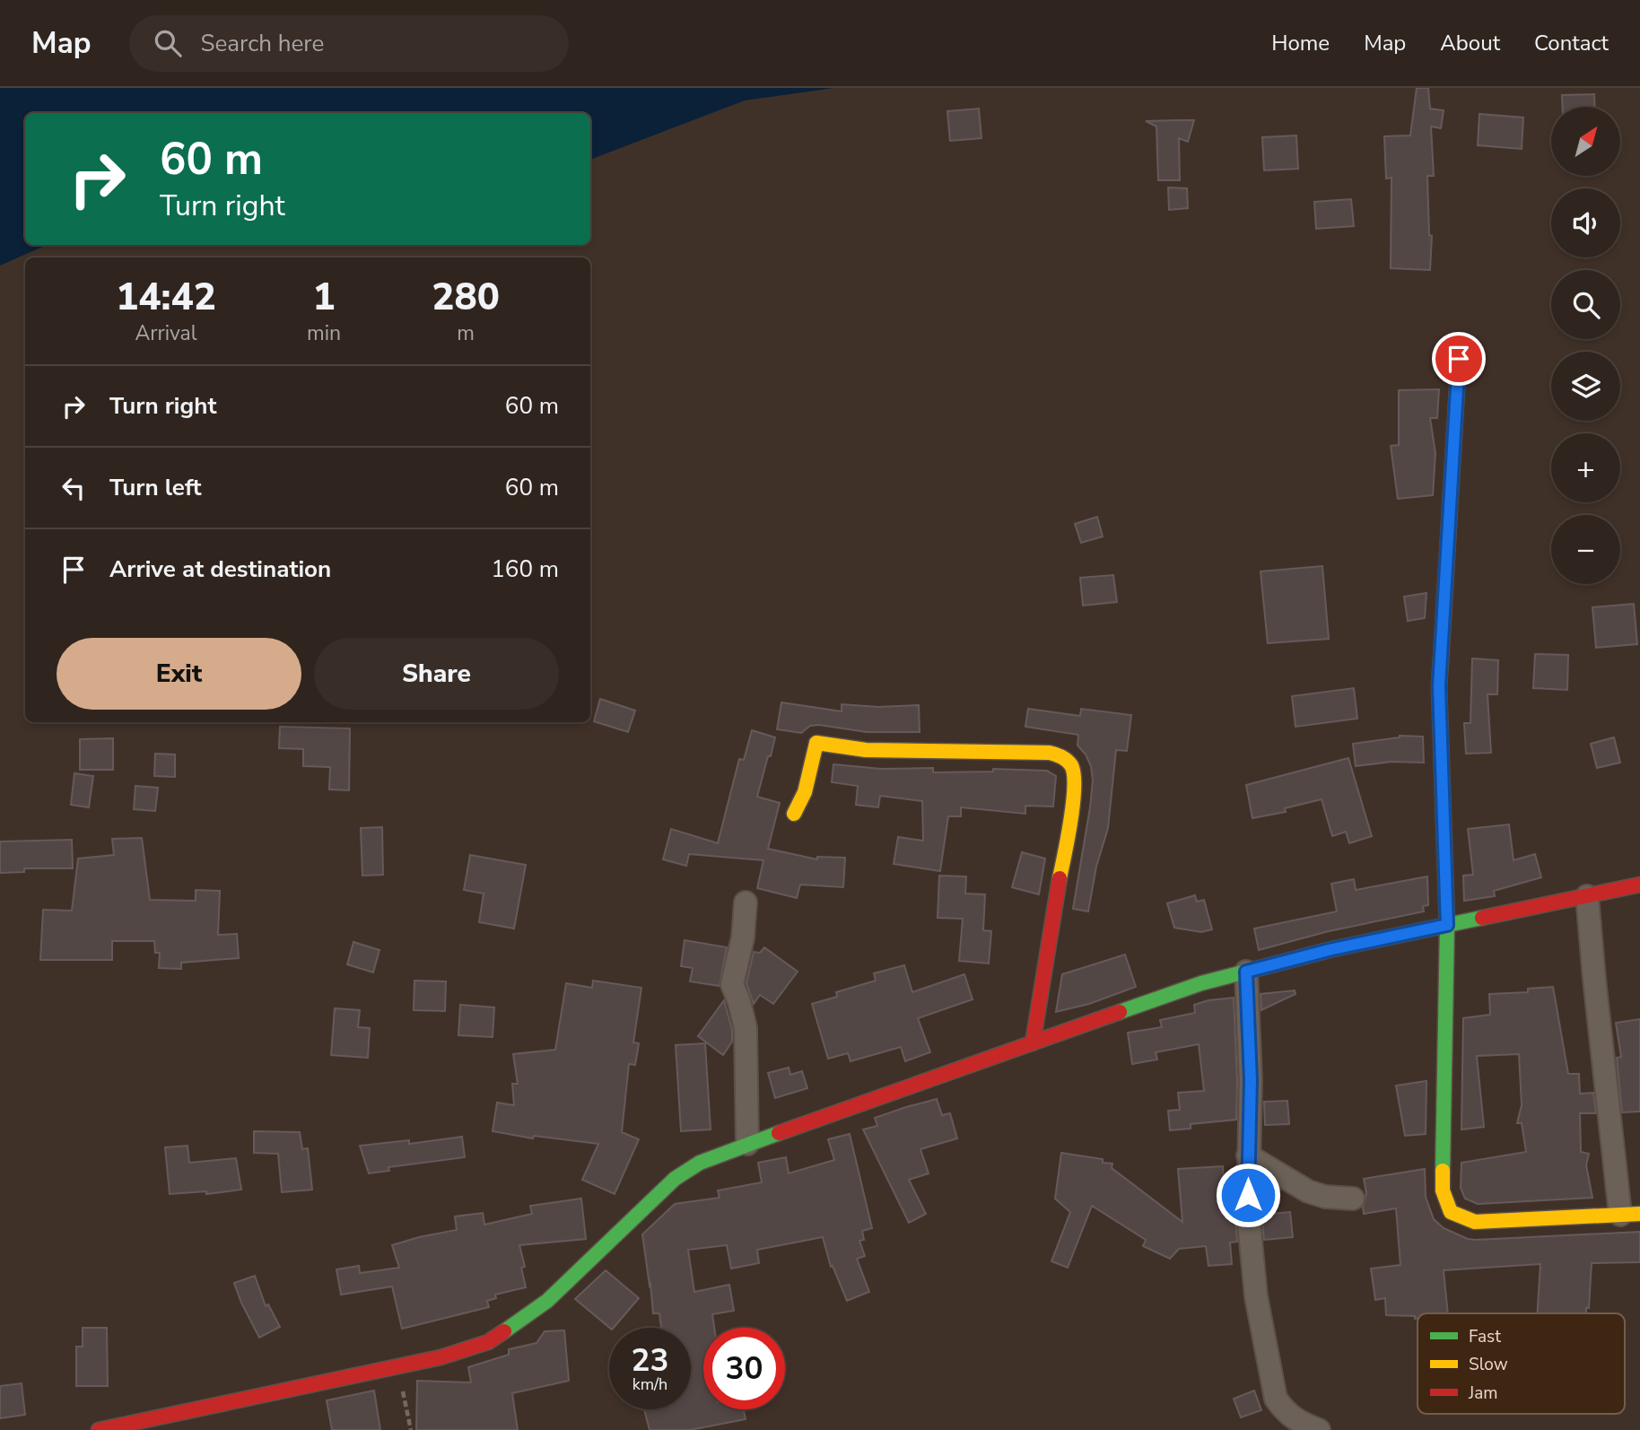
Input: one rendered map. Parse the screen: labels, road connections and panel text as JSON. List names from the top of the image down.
{
  "legend": ["Fast", "Slow", "Jam"],
  "north": "top right",
  "page": {
    "header": "Map",
    "search": "Search here",
    "nav": [
      "Home",
      "Map",
      "About",
      "Contact"
    ],
    "map_buttons": ["+", "−"],
    "turn": ["60 m", "Turn right"],
    "eta": [
      "14:42",
      "Arrival",
      "1",
      "min",
      "280",
      "m"
    ],
    "list": [
      {
        "name": "Turn right",
        "value": "60 m"
      },
      {
        "name": "Turn left",
        "value": "60 m"
      },
      {
        "name": "Arrive at destination",
        "value": "160 m"
      }
    ],
    "buttons": ["Exit", "Share"],
    "speed": "23 km/h",
    "limit": "30"
  }
}
